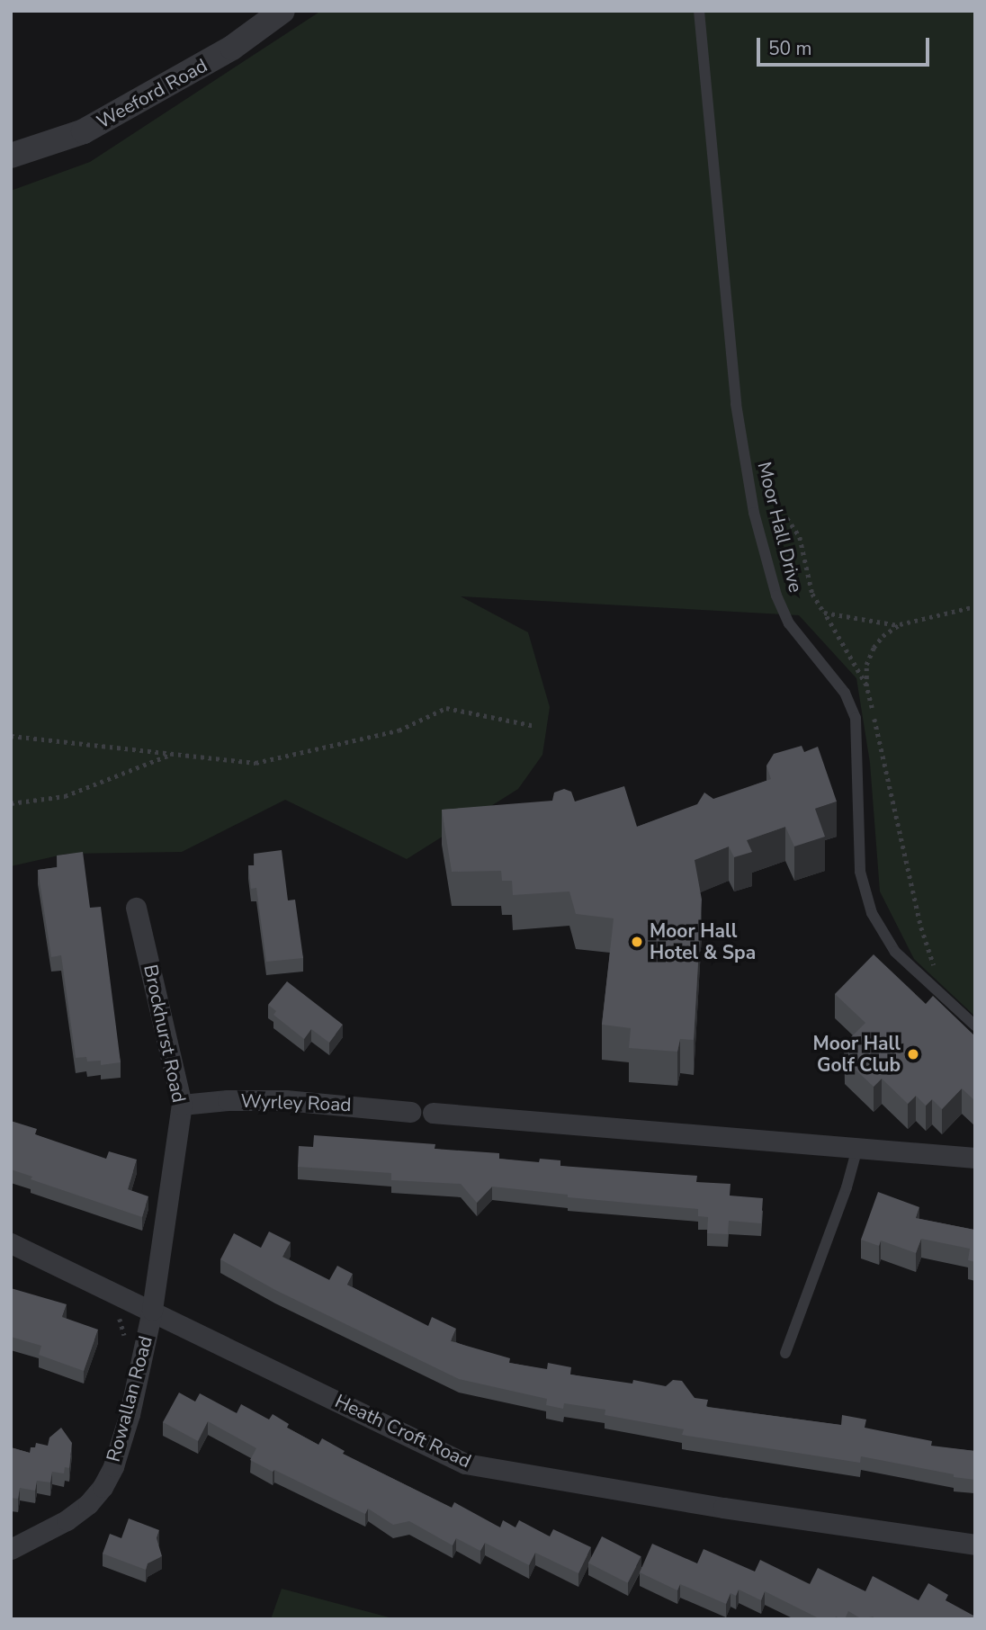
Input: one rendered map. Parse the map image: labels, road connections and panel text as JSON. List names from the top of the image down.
{
  "streets": {
    "street": [
      "Weeford Road",
      "Brockhurst Road",
      "Wyrley Road",
      "Rowallan Road",
      "Heath Croft Road"
    ],
    "lane": ["Moor Hall Drive"]
  },
  "crossings": [
    ["Brockhurst Road", "Wyrley Road"],
    ["Brockhurst Road", "Rowallan Road"],
    ["Brockhurst Road", "Heath Croft Road"],
    ["Rowallan Road", "Heath Croft Road"]
  ],
  "places": ["Moor Hall Hotel & Spa", "Moor Hall Golf Club"],
  "scale_bar": "50 m"
}
